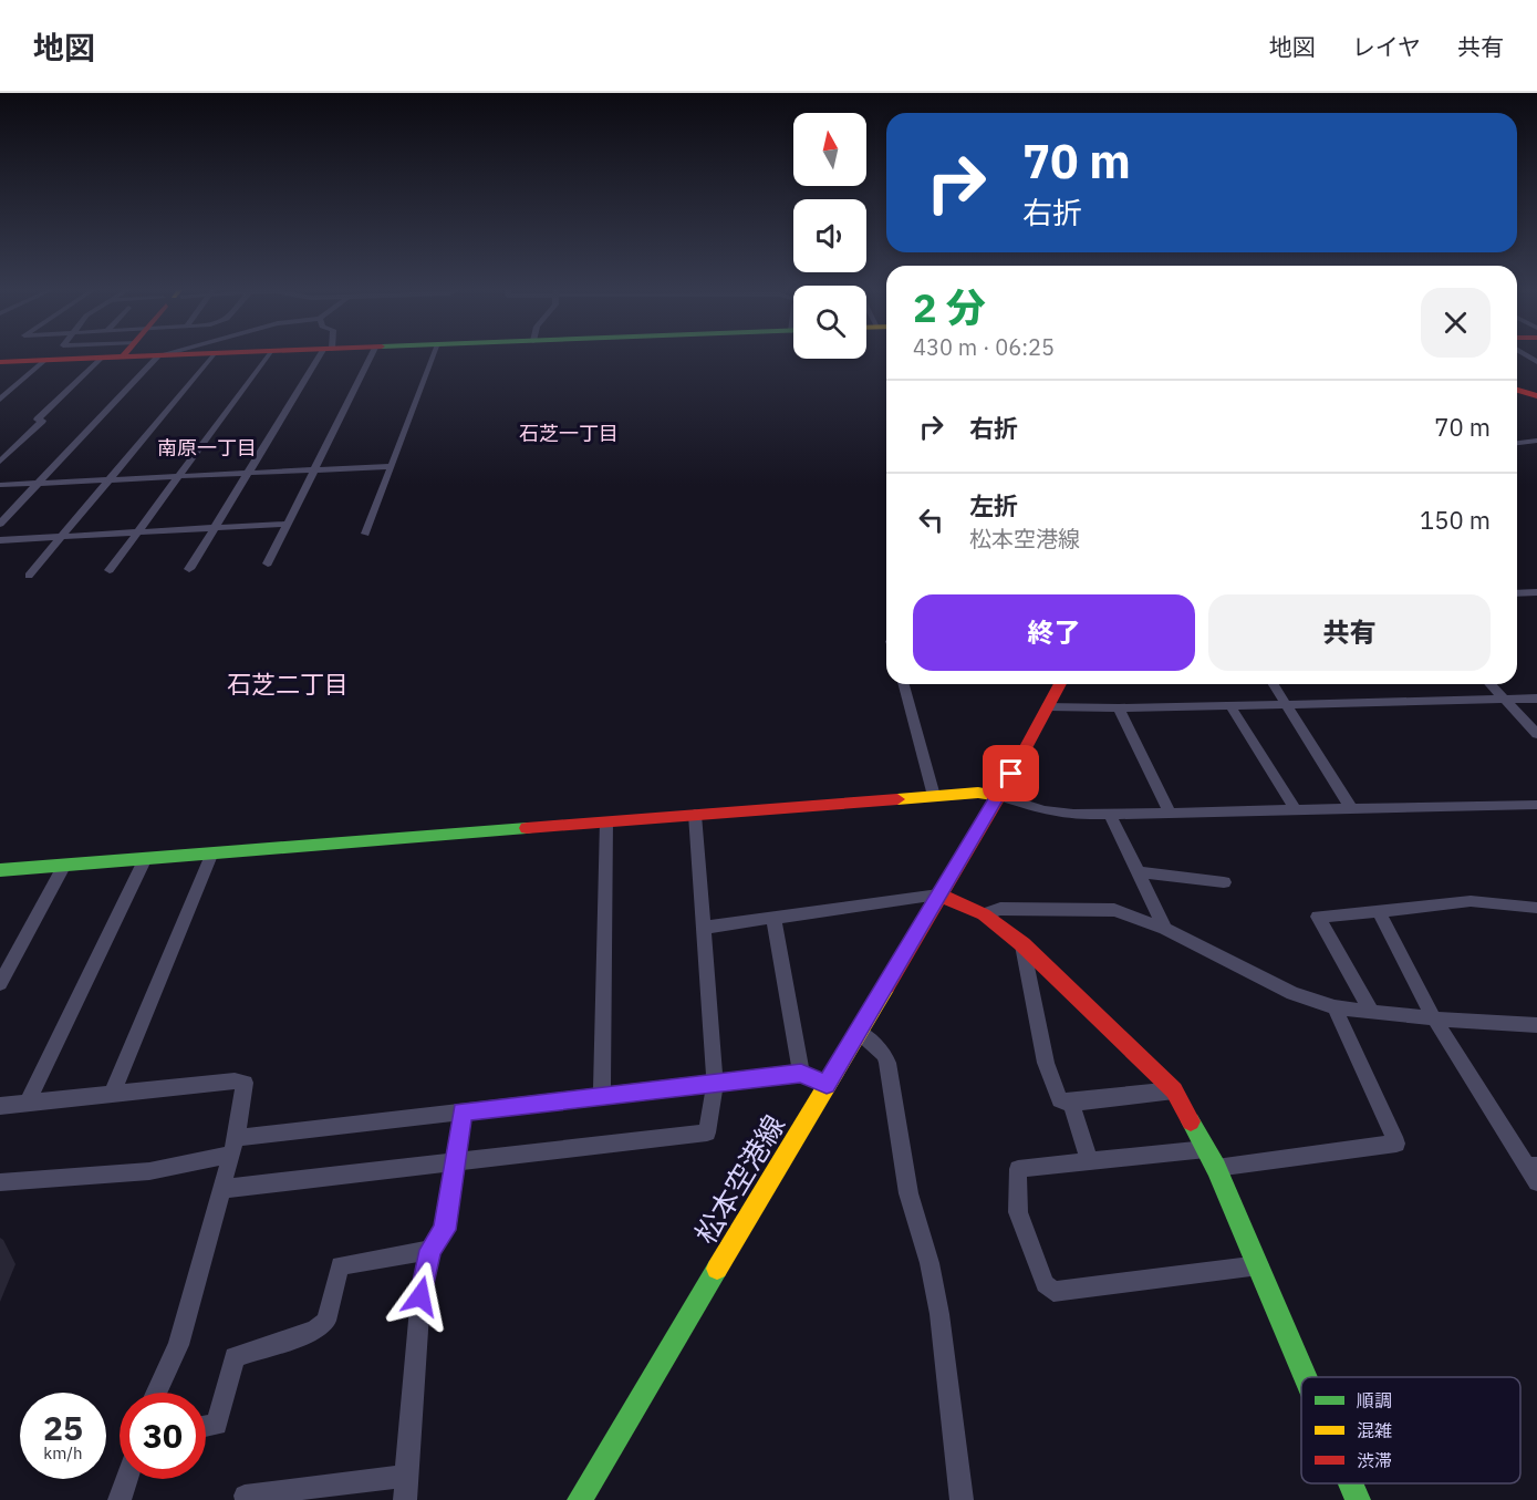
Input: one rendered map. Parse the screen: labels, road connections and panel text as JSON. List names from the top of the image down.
{
  "streets": {
    "main road": ["松本空港線"]
  },
  "districts": ["石芝一丁目", "南原一丁目", "石芝二丁目"],
  "legend": ["順調", "混雑", "渋滞"],
  "north": "top",
  "page": {
    "header": "地図",
    "nav": ["地図", "レイヤ", "共有"],
    "turn": ["70 m", "右折"],
    "heading": ["2 分", "430 m · 06:25"],
    "list": [
      {
        "name": "右折",
        "value": "70 m"
      },
      {
        "name": "左折",
        "note": "松本空港線",
        "value": "150 m"
      }
    ],
    "buttons": ["終了", "共有"],
    "speed": "25 km/h",
    "limit": "30"
  }
}
